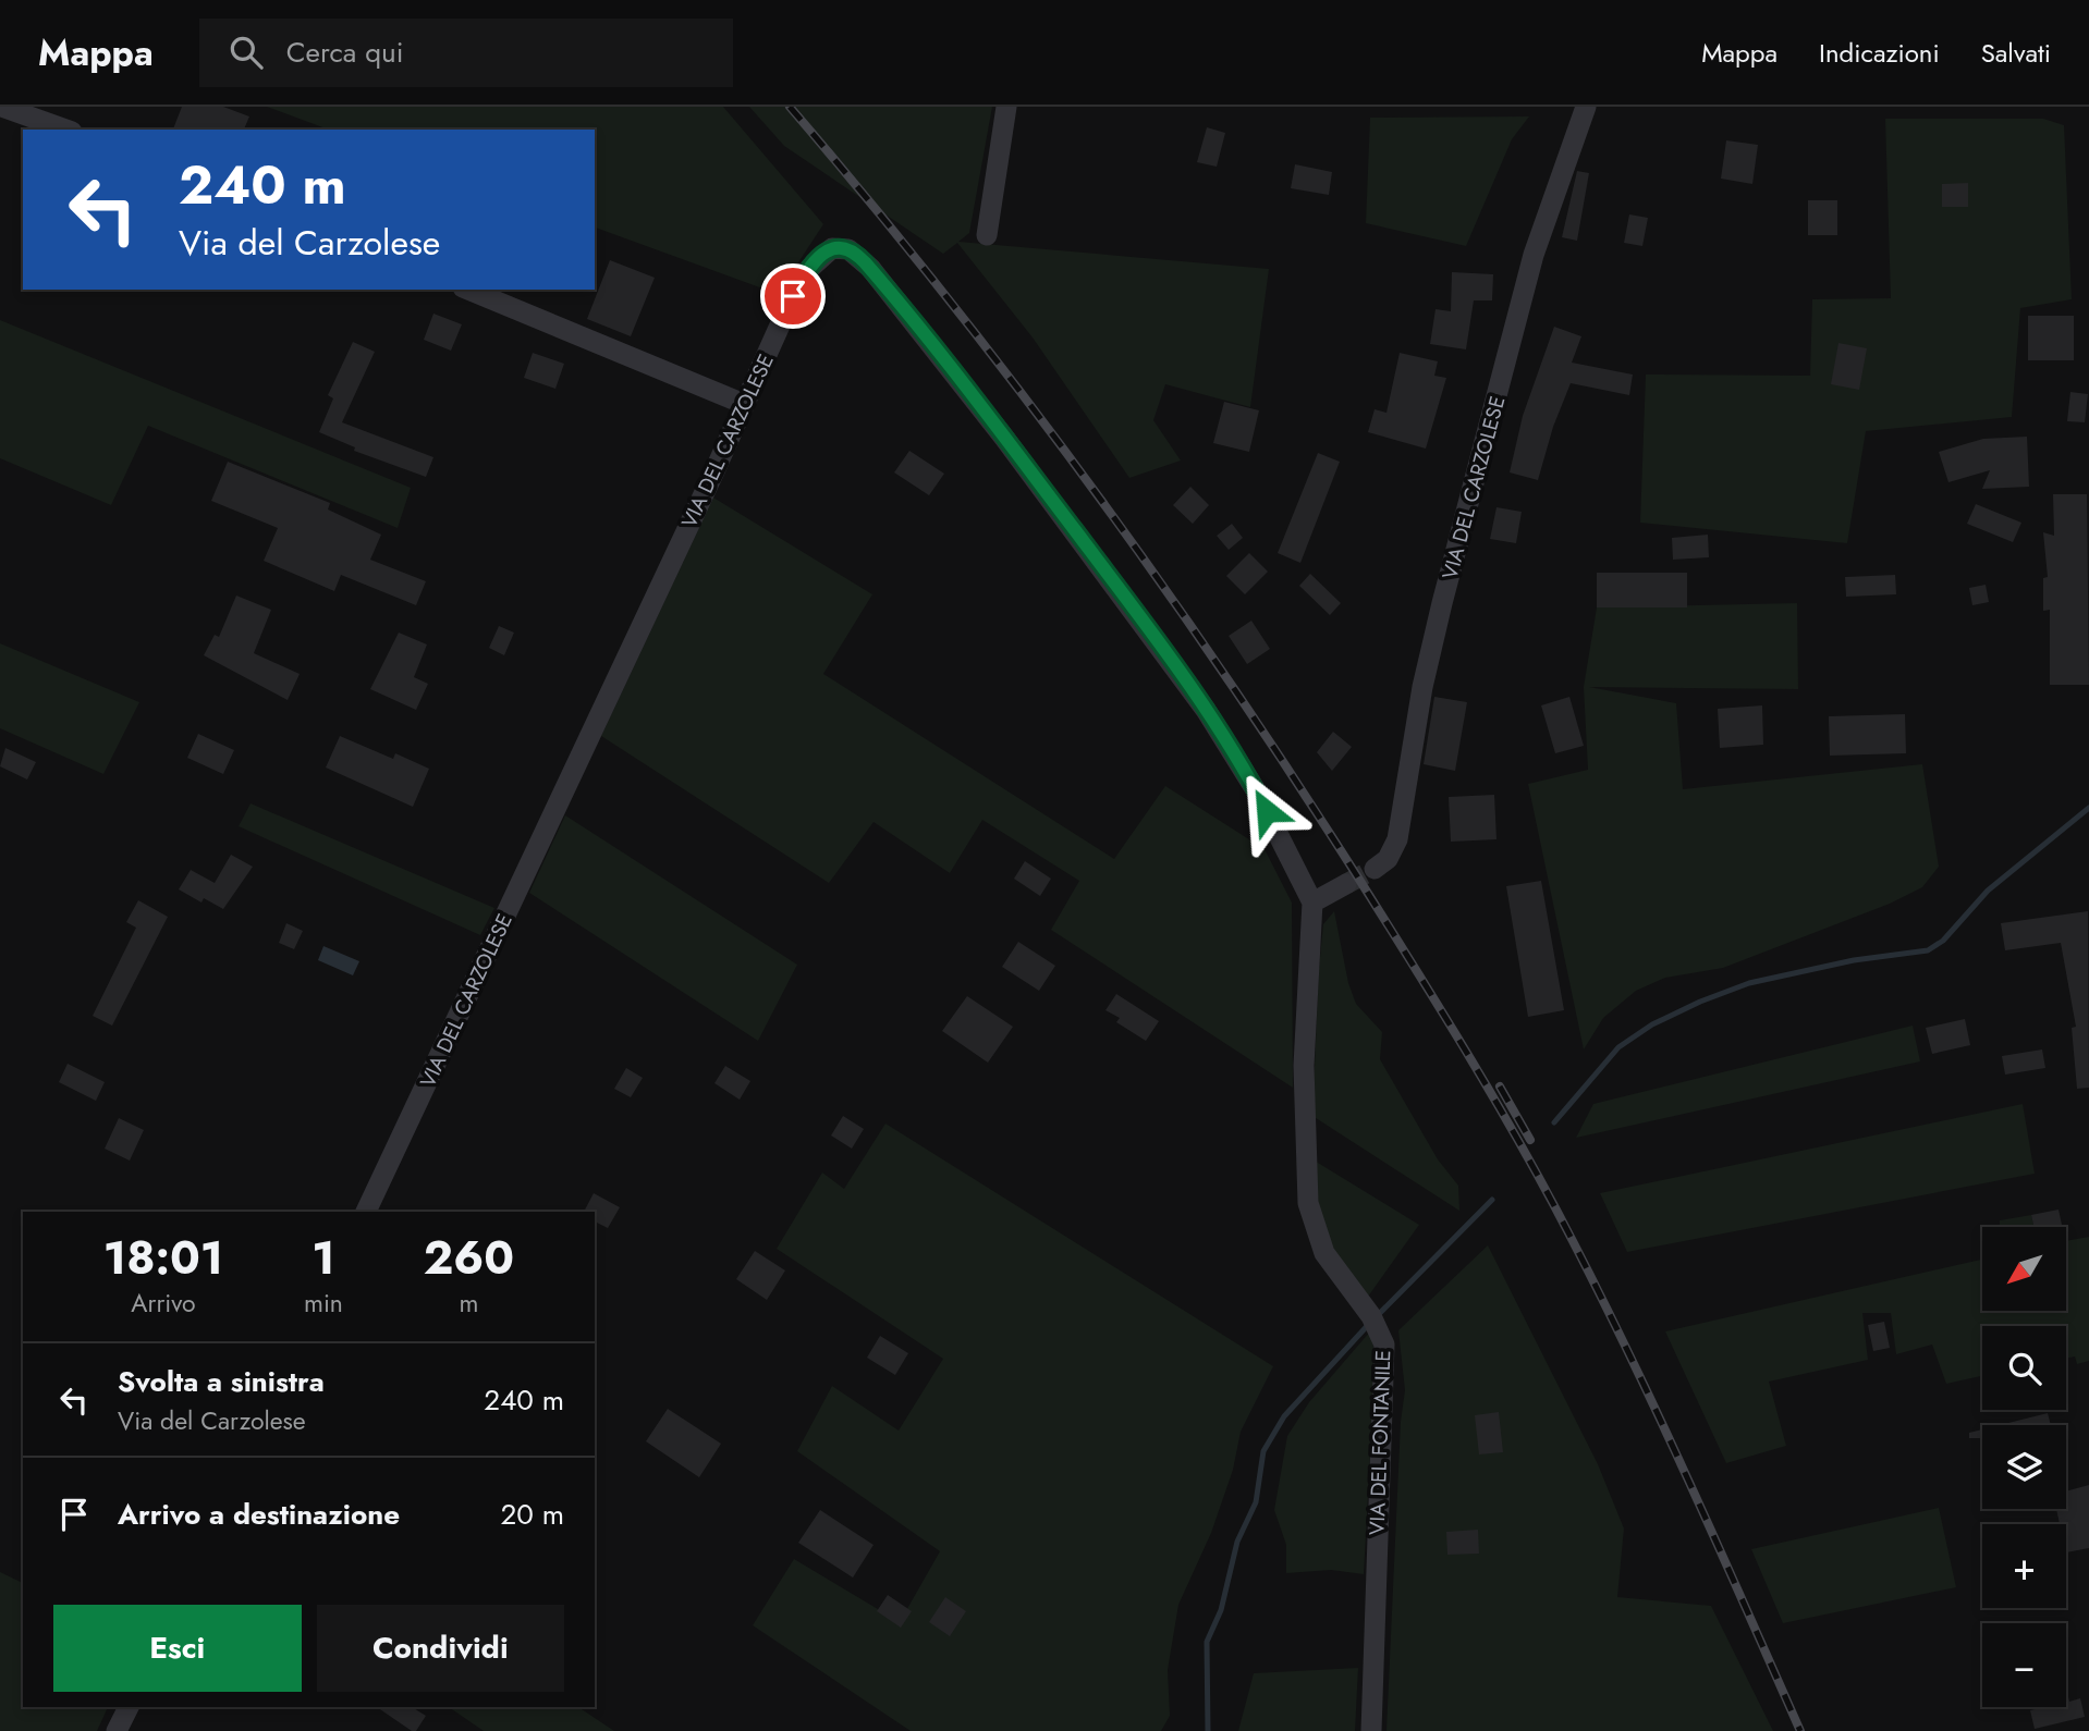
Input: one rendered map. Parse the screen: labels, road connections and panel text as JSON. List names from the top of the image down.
{
  "streets": {
    "street": ["VIA DEL CARZOLESE", "VIA DEL FONTANILE"]
  },
  "crossings": [
    ["VIA DEL CARZOLESE", "VIA DEL FONTANILE"]
  ],
  "north": "bottom left",
  "page": {
    "header": "Mappa",
    "search": "Cerca qui",
    "nav": ["Mappa", "Indicazioni", "Salvati"],
    "turn": ["240 m", "Via del Carzolese"],
    "eta": [
      "18:01",
      "Arrivo",
      "1",
      "min",
      "260",
      "m"
    ],
    "map_buttons": ["+", "−"],
    "list": [
      {
        "name": "Svolta a sinistra",
        "note": "Via del Carzolese",
        "value": "240 m"
      },
      {
        "name": "Arrivo a destinazione",
        "value": "20 m"
      }
    ],
    "buttons": ["Esci", "Condividi"]
  }
}
